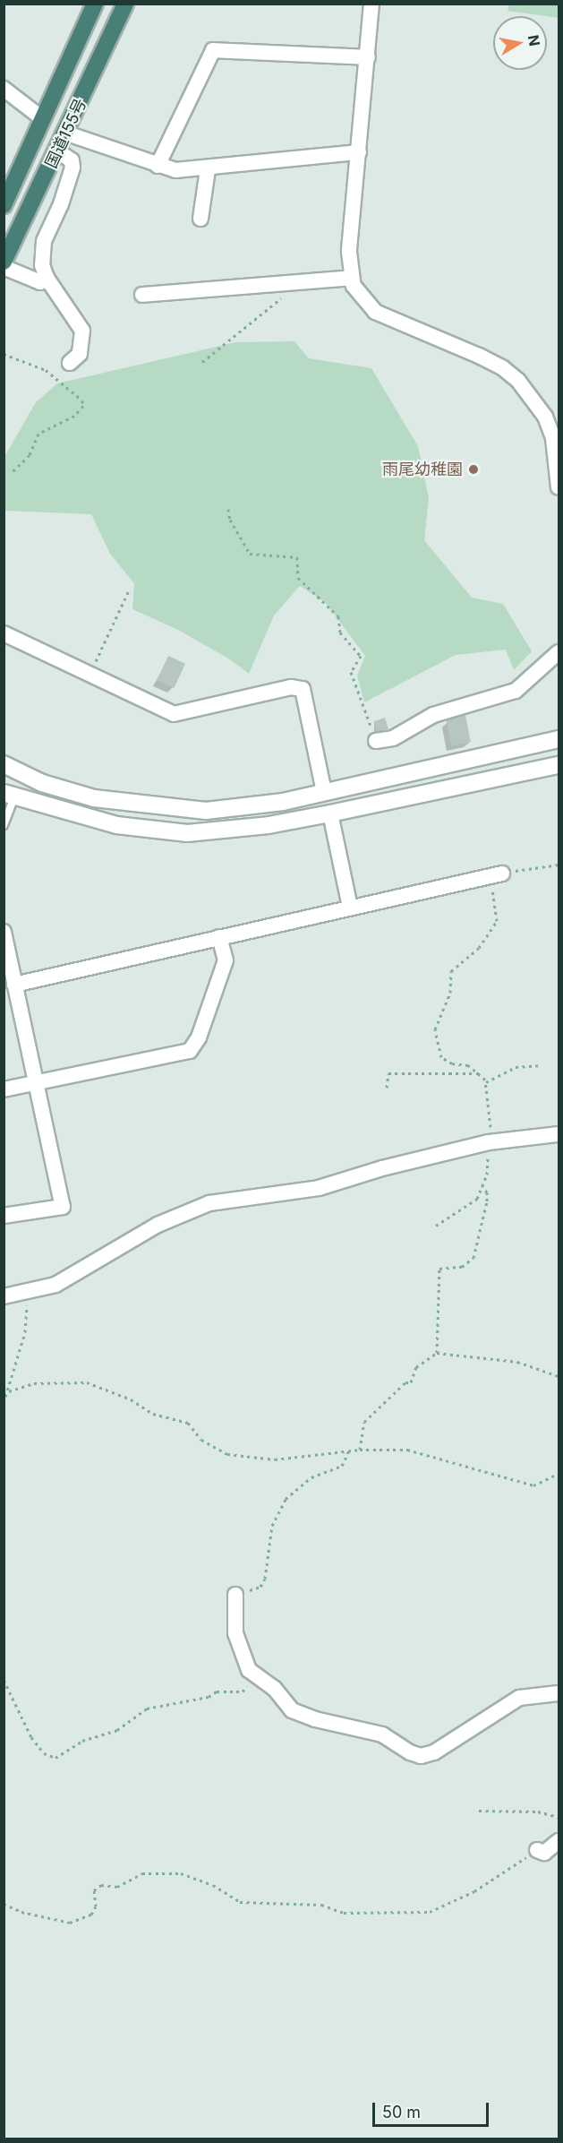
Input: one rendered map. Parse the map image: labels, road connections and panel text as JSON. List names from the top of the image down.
{
  "streets": {
    "highway": ["国道155号"]
  },
  "places": ["雨尾幼稚園"],
  "scale_bar": "50 m",
  "north": "right"
}
